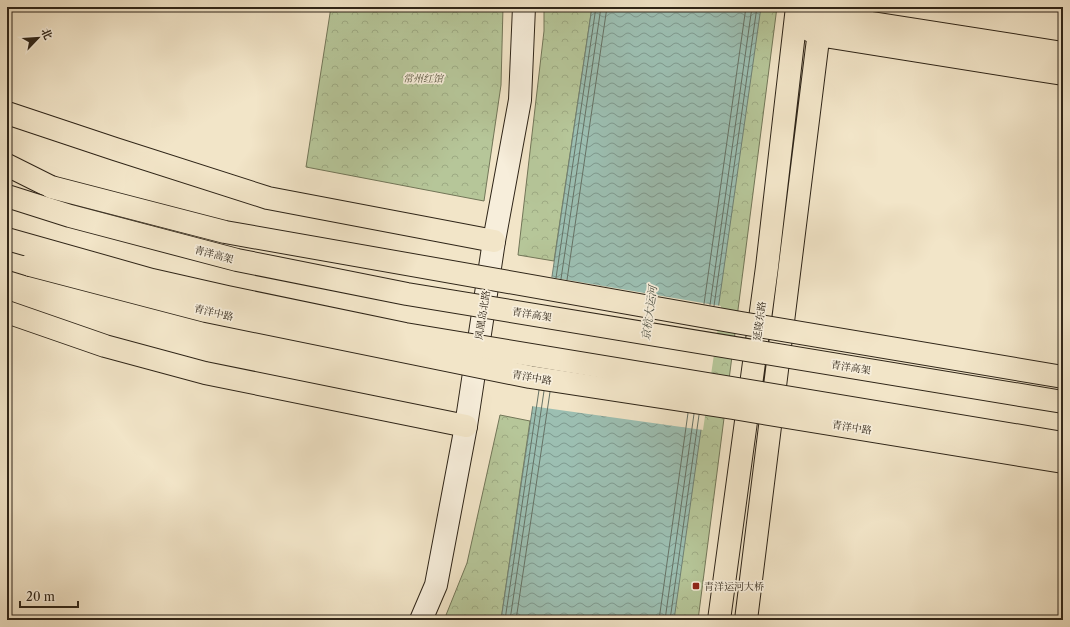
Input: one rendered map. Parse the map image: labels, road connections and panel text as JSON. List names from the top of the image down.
{
  "streets": {
    "main road": ["青洋高架", "青洋中路", "延陵东路"],
    "street": ["凤凰岛北路"]
  },
  "water": ["京杭大运河"],
  "parks": ["常州红馆"],
  "places": {
    "transit": ["青洋运河大桥"]
  },
  "scale_bar": "20 m",
  "north": "top right"
}
